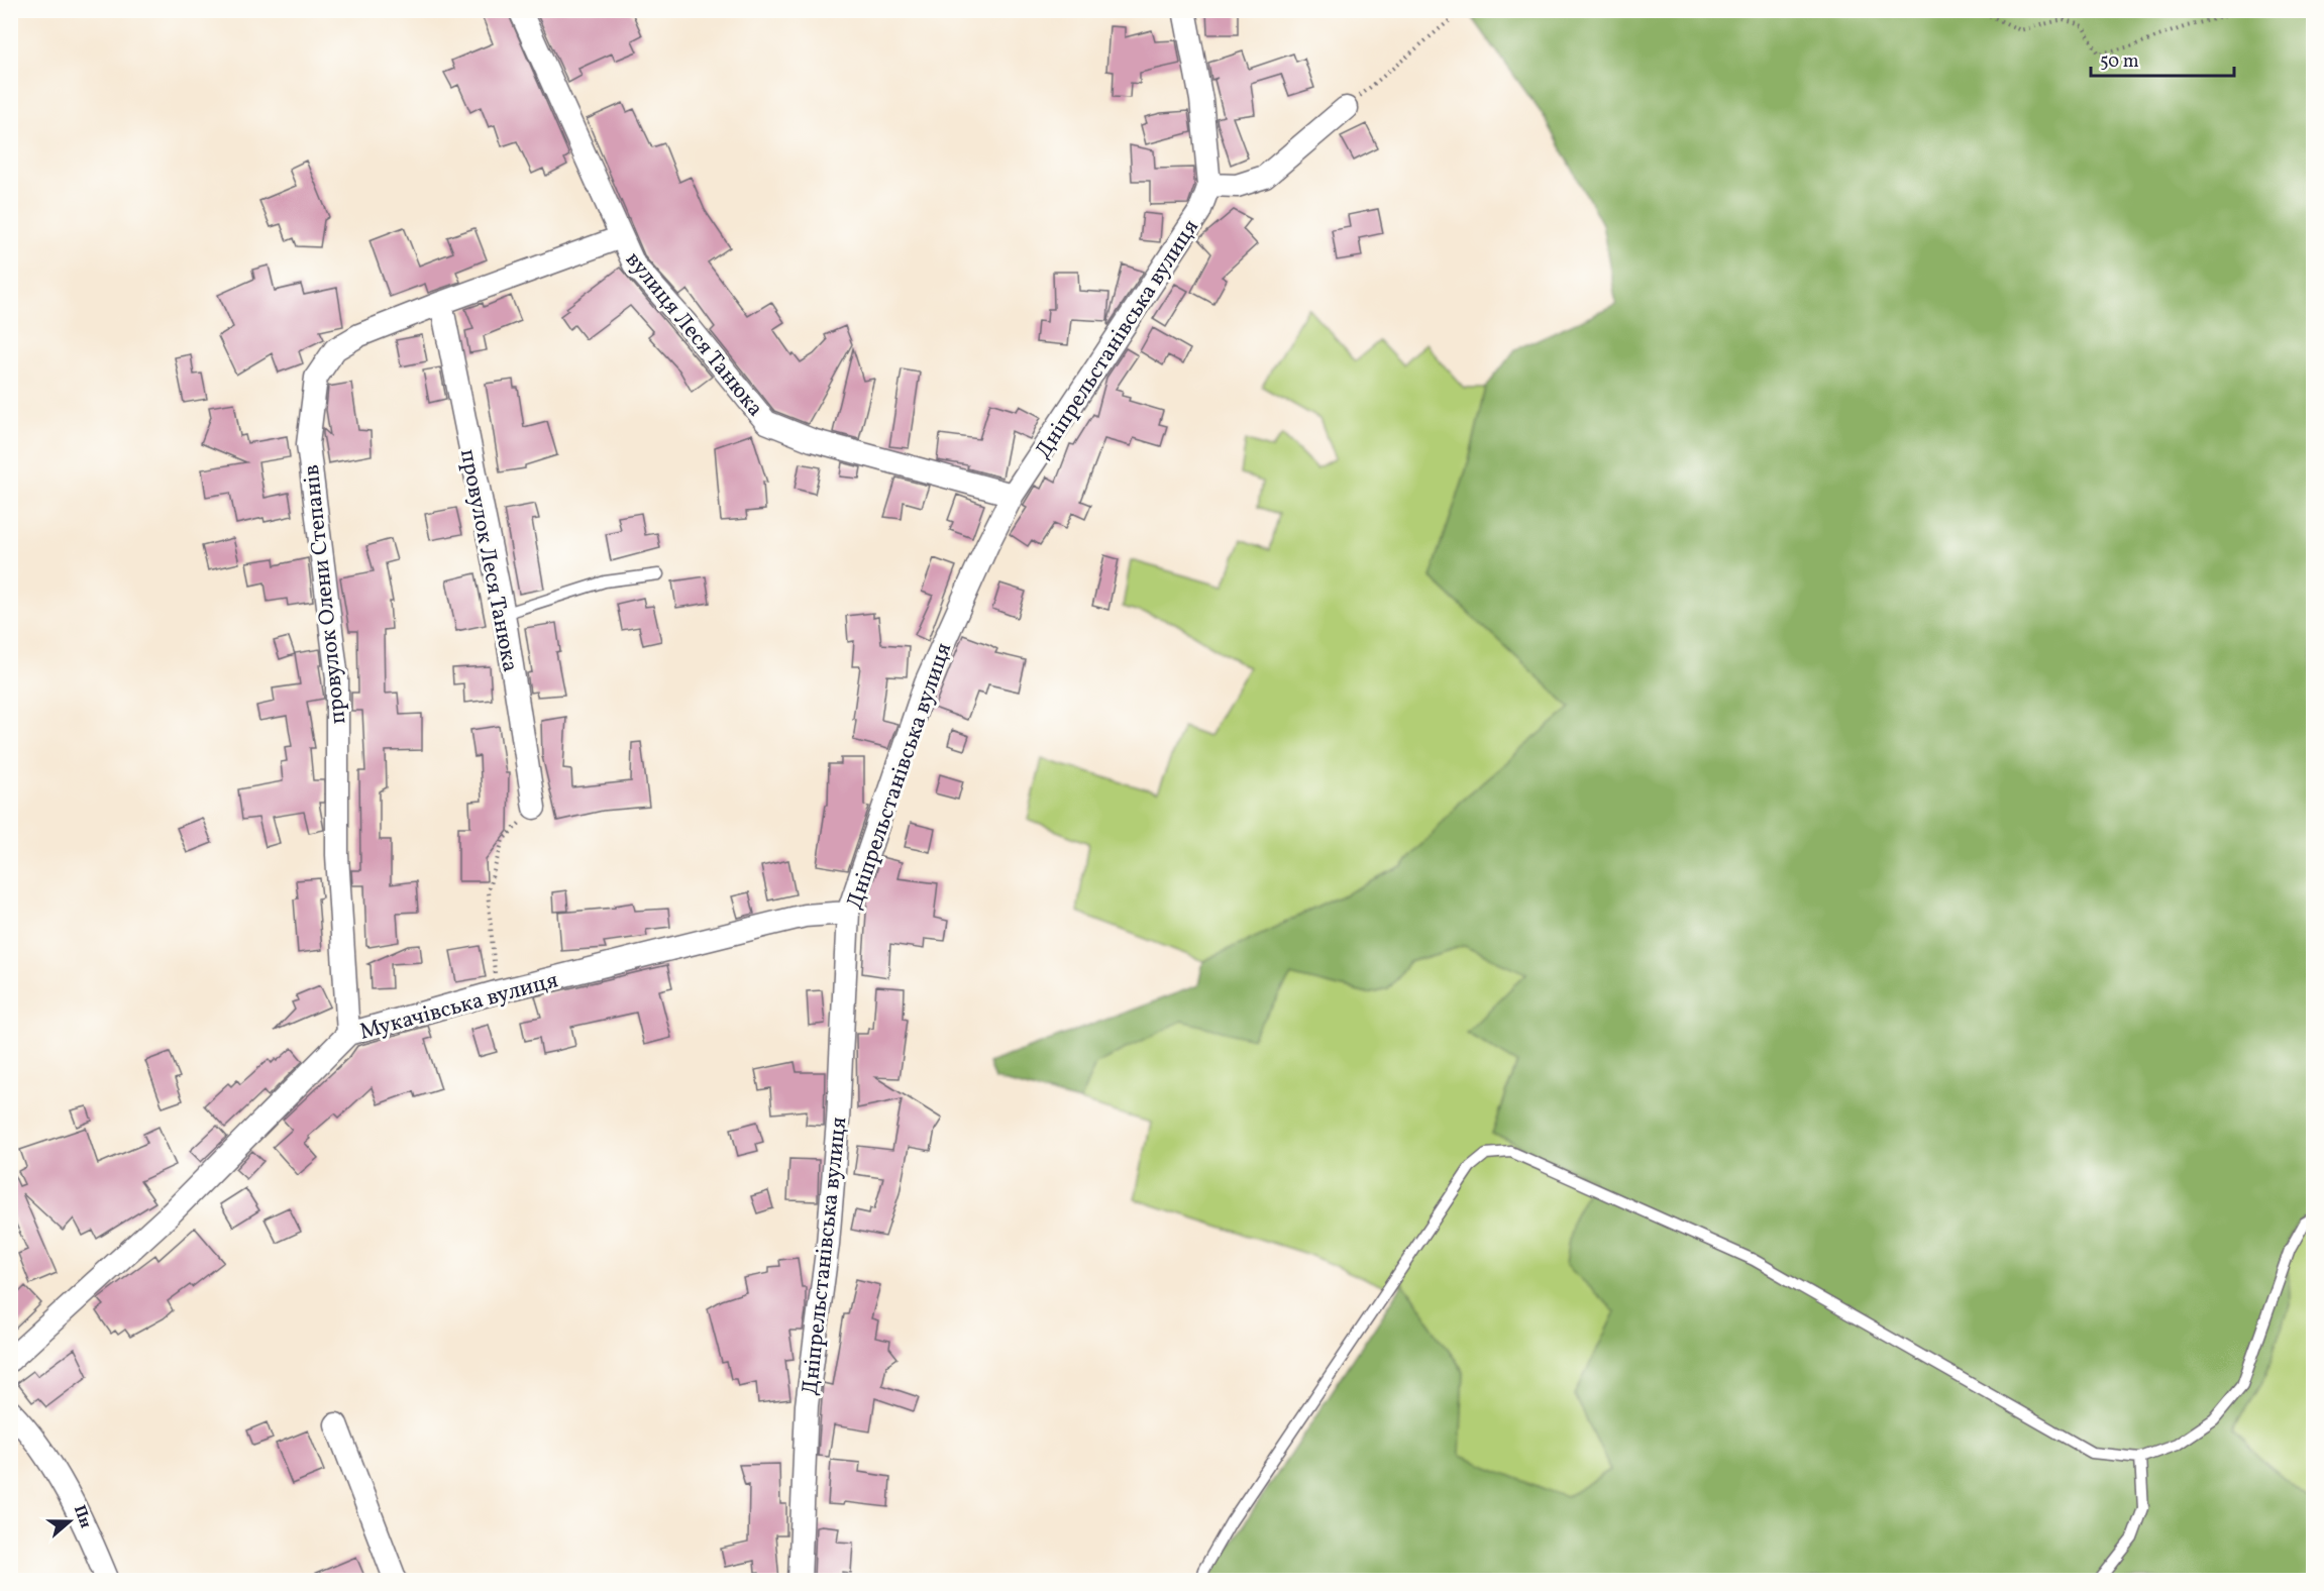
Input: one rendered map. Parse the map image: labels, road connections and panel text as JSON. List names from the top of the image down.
{
  "streets": {
    "street": [
      "вулиця Леся Танюка",
      "Дніпрельстанівська вулиця",
      "провулок Леся Танюка",
      "провулок Олени Степанів",
      "Мукачівська вулиця"
    ]
  },
  "crossings": [
    ["вулиця Леся Танюка", "Дніпрельстанівська вулиця"],
    ["Дніпрельстанівська вулиця", "Мукачівська вулиця"],
    ["провулок Леся Танюка", "провулок Олени Степанів"],
    ["провулок Олени Степанів", "Мукачівська вулиця"]
  ],
  "scale_bar": "50 m",
  "north": "right"
}
